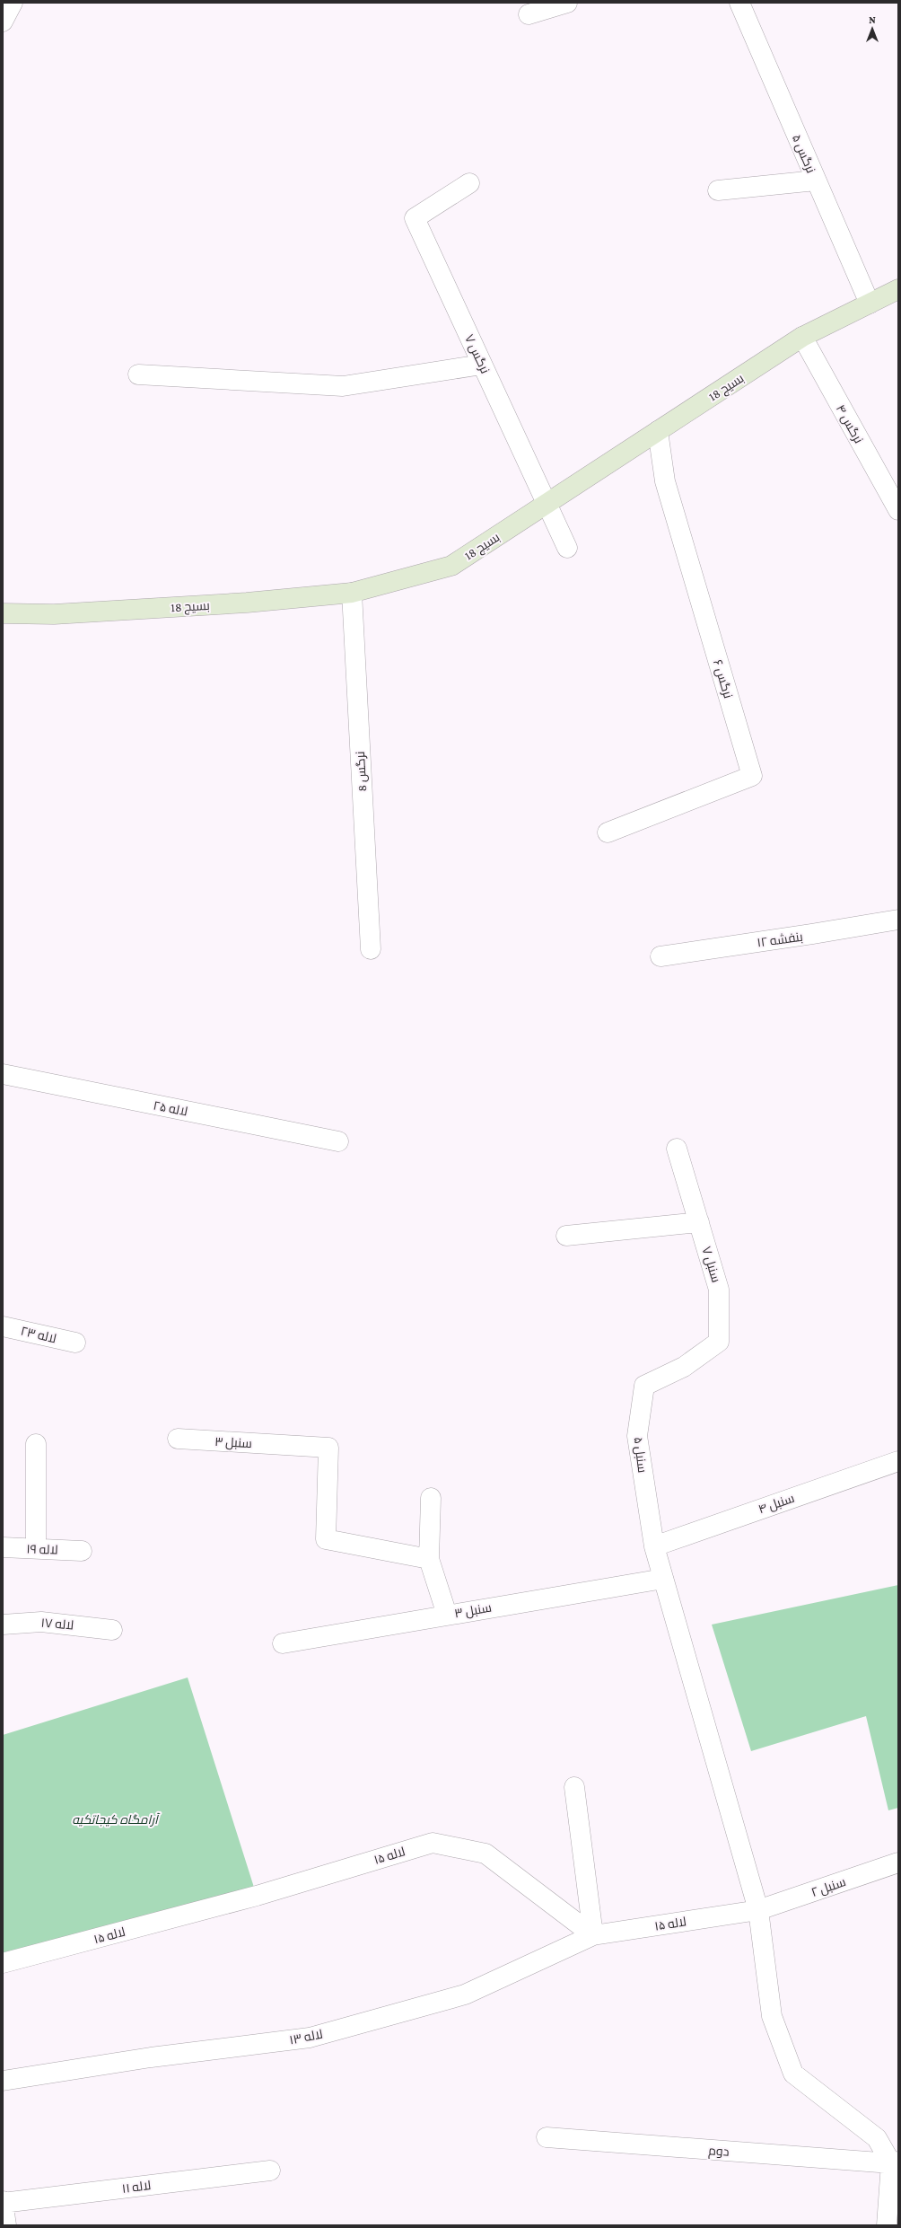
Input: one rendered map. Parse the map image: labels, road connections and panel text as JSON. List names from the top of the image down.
{
  "streets": {
    "street": [
      "نرگس ۵",
      "نرگس ۷",
      "بسیج 18",
      "نرگس ۴",
      "نرگس ۶",
      "نرگس 8",
      "بنفشه ۱۲",
      "لاله ۲۵",
      "سنبل ۷",
      "لاله ۲۳",
      "سنبل ۳",
      "سنبل ۵",
      "سنبل ۴",
      "لاله ۱۹",
      "لاله ۱۷",
      "لاله ۱۵",
      "سنبل ۲",
      "لاله ۱۳",
      "دوم",
      "لاله ۱۱"
    ]
  },
  "crossings": [
    ["نرگس ۵", "بسیج 18"],
    ["نرگس ۷", "بسیج 18"],
    ["بسیج 18", "نرگس ۴"],
    ["بسیج 18", "نرگس ۶"],
    ["بسیج 18", "نرگس 8"],
    ["سنبل ۷", "سنبل ۵"],
    ["سنبل ۵", "سنبل ۴"],
    ["لاله ۱۵", "سنبل ۲"],
    ["لاله ۱۵", "لاله ۱۳"]
  ],
  "parks": ["آرامگاه کیجاتکیه"],
  "north": "top"
}
